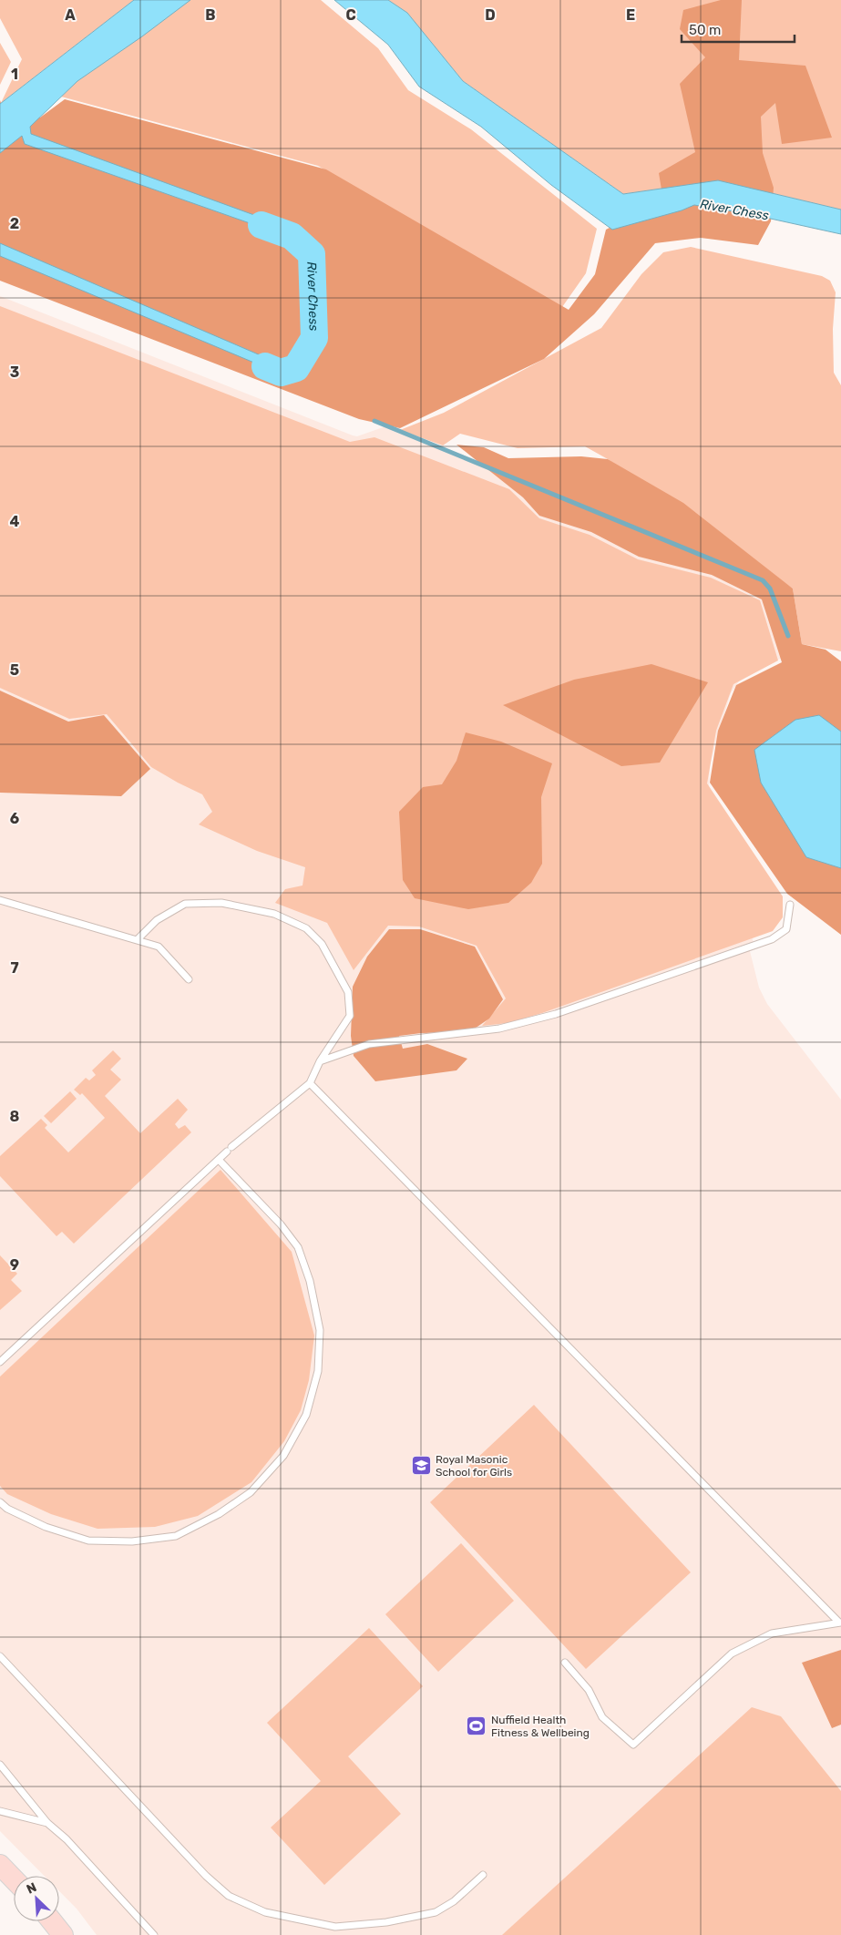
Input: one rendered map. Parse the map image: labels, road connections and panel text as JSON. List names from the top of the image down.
{
  "water": ["River Chess"],
  "places": {
    "school or university": ["Royal Masonic School for Girls"],
    "sports": ["Nuffield Health Fitness & Wellbeing"]
  },
  "scale_bar": "50 m",
  "north": "top left",
  "grid": {
    "columns": [
      "A",
      "B",
      "C",
      "D",
      "E"
    ],
    "rows": [
      "1",
      "2",
      "3",
      "4",
      "5",
      "6",
      "7",
      "8",
      "9"
    ]
  }
}
